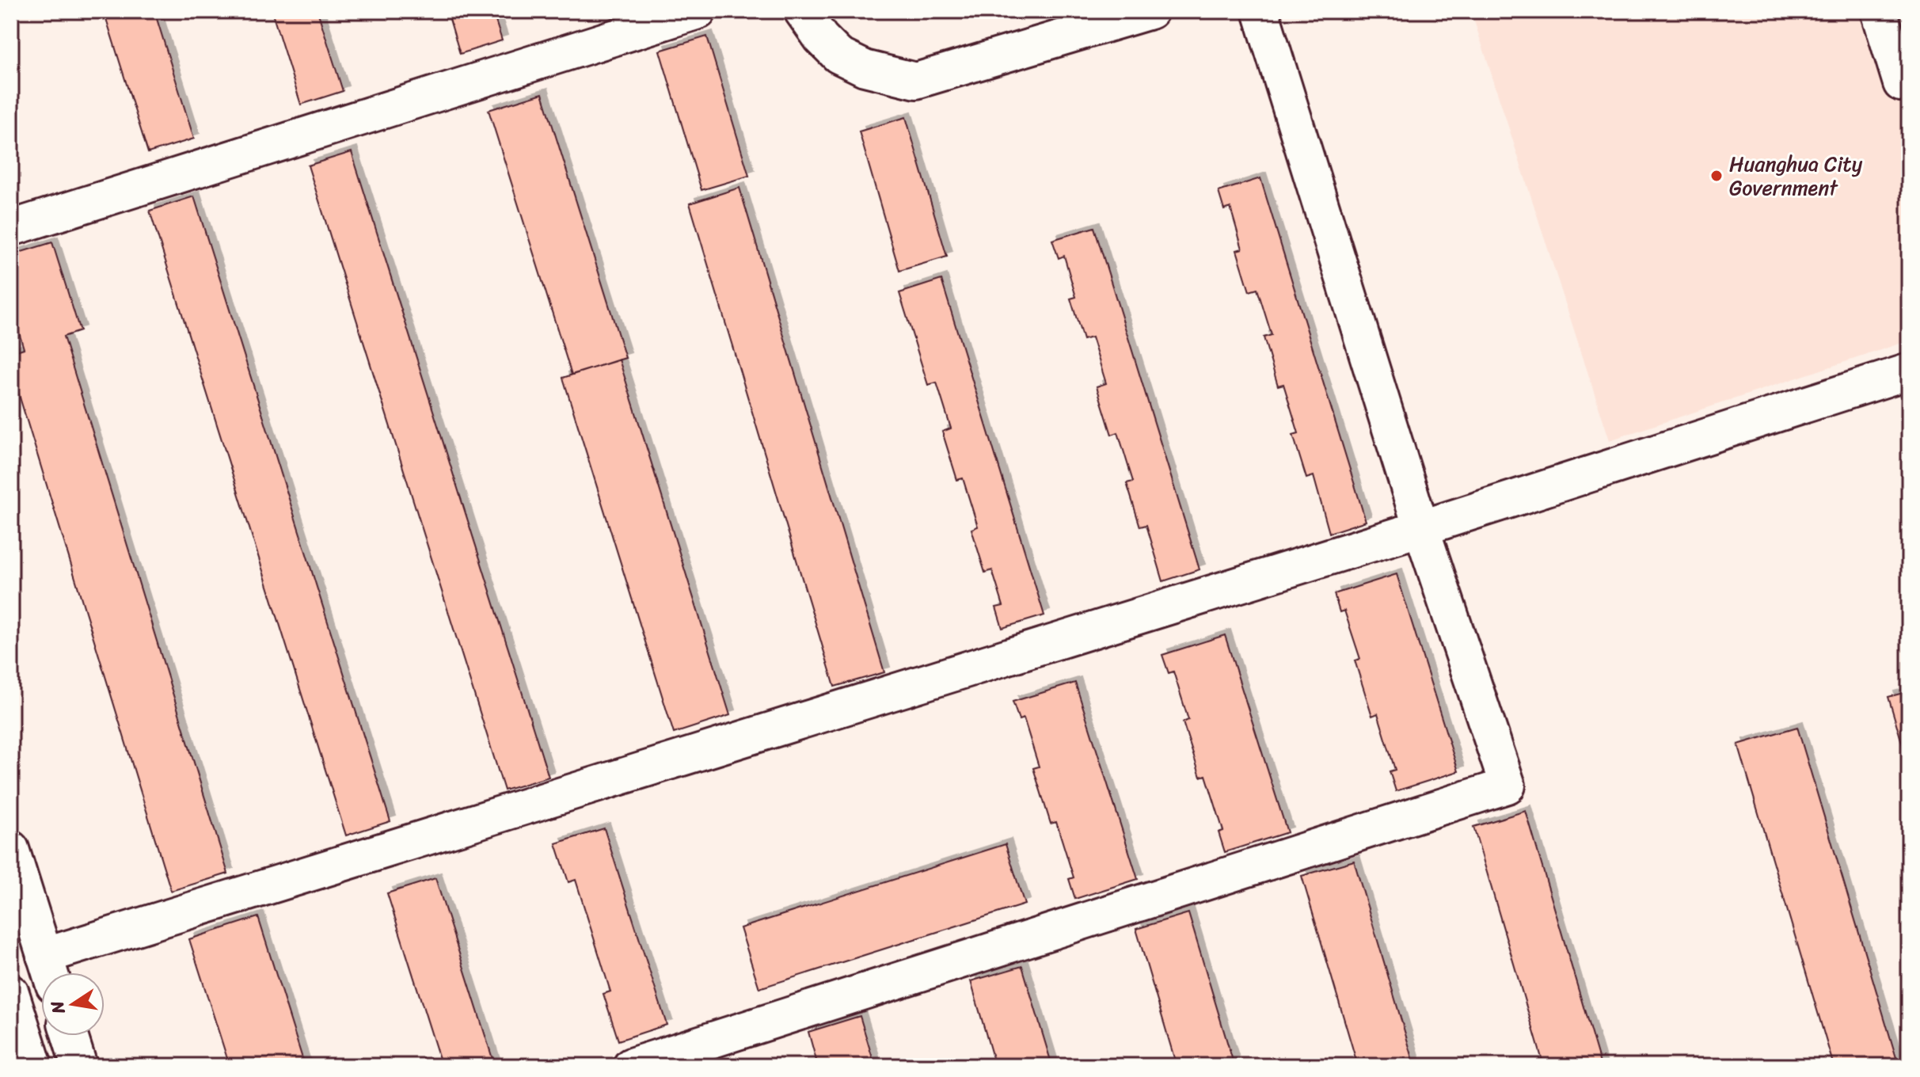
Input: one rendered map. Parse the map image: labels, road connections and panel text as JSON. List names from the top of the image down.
{
  "places": ["Huanghua City Government"],
  "north": "left"
}
